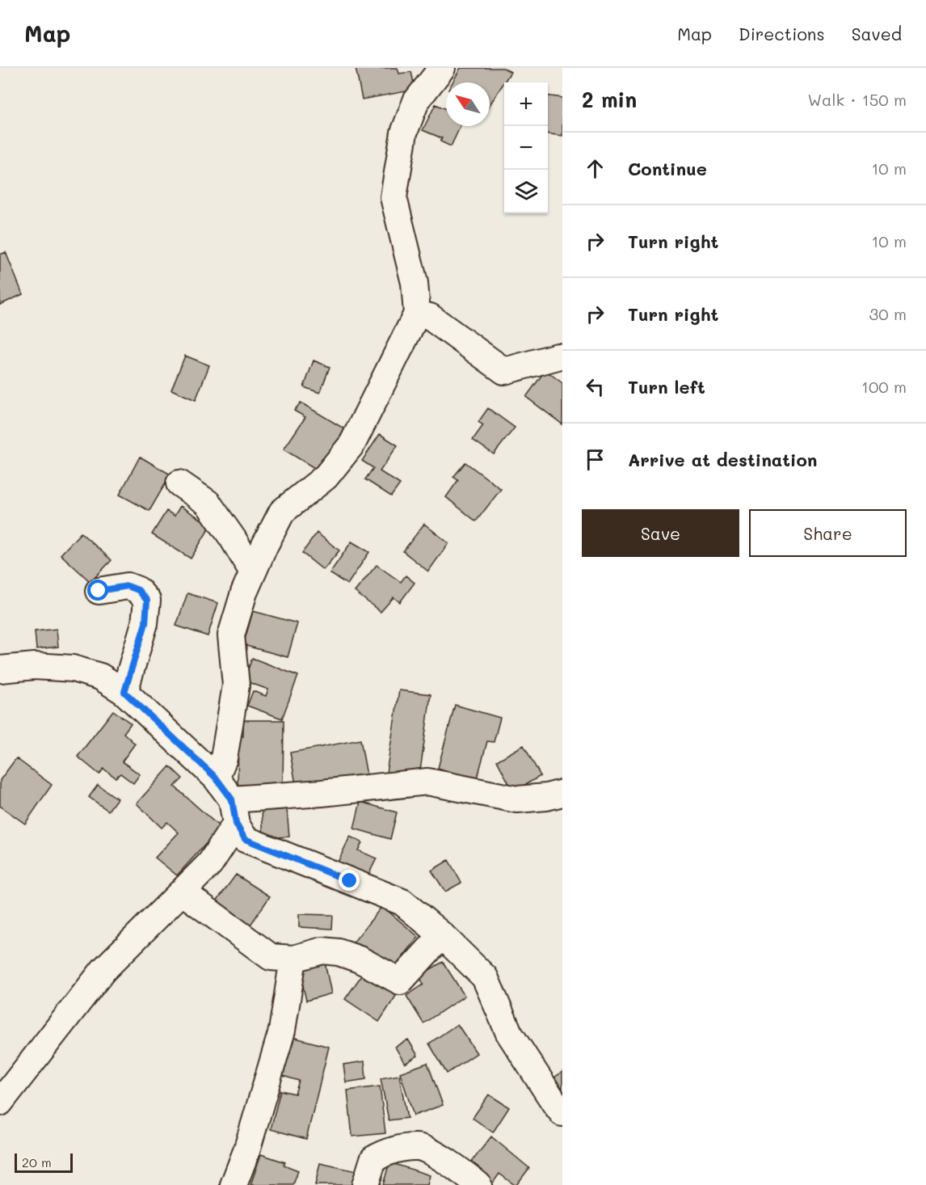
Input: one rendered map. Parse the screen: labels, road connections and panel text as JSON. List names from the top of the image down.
{
  "scale_bar": "20 m",
  "north": "top left",
  "page": {
    "header": "Map",
    "nav": ["Map", "Directions", "Saved"],
    "heading": ["2 min", "Walk · 150 m"],
    "map_buttons": ["+", "−"],
    "list": [
      ["Continue", "10 m"],
      ["Turn right", "10 m"],
      ["Turn right", "30 m"],
      ["Turn left", "100 m"],
      "Arrive at destination"
    ],
    "buttons": ["Save", "Share"],
    "scale": "20 m"
  }
}
